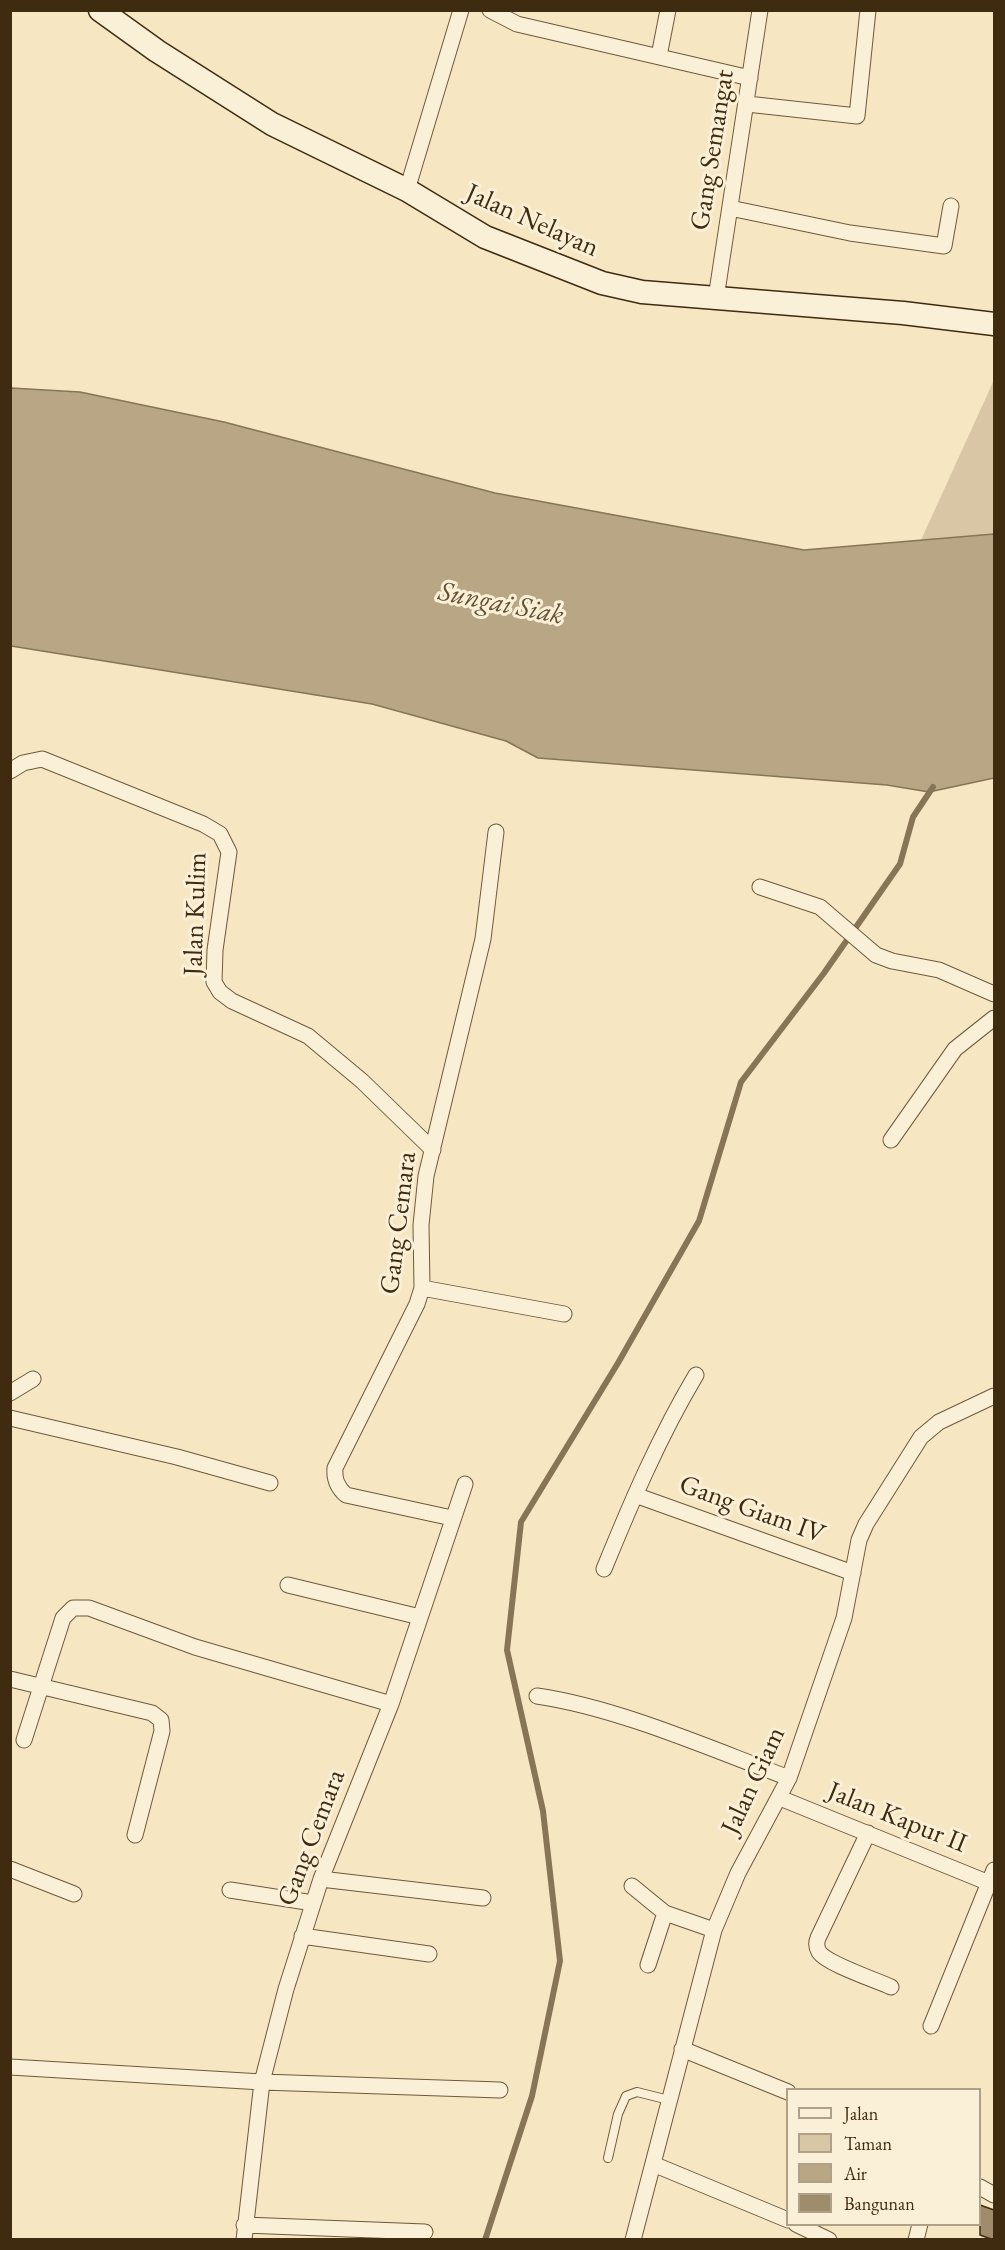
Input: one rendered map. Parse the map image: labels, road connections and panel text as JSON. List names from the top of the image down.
{
  "streets": {
    "main road": ["Jalan Nelayan"],
    "street": [
      "Gang Semangat",
      "Jalan Kulim",
      "Gang Cemara",
      "Gang Giam IV",
      "Jalan Giam",
      "Jalan Kapur II"
    ]
  },
  "crossings": [
    ["Gang Semangat", "Jalan Nelayan"],
    ["Jalan Kulim", "Gang Cemara"],
    ["Gang Giam IV", "Jalan Giam"],
    ["Jalan Giam", "Jalan Kapur II"]
  ],
  "water": ["Sungai Siak"],
  "legend": [
    "Jalan",
    "Taman",
    "Air",
    "Bangunan"
  ]
}
